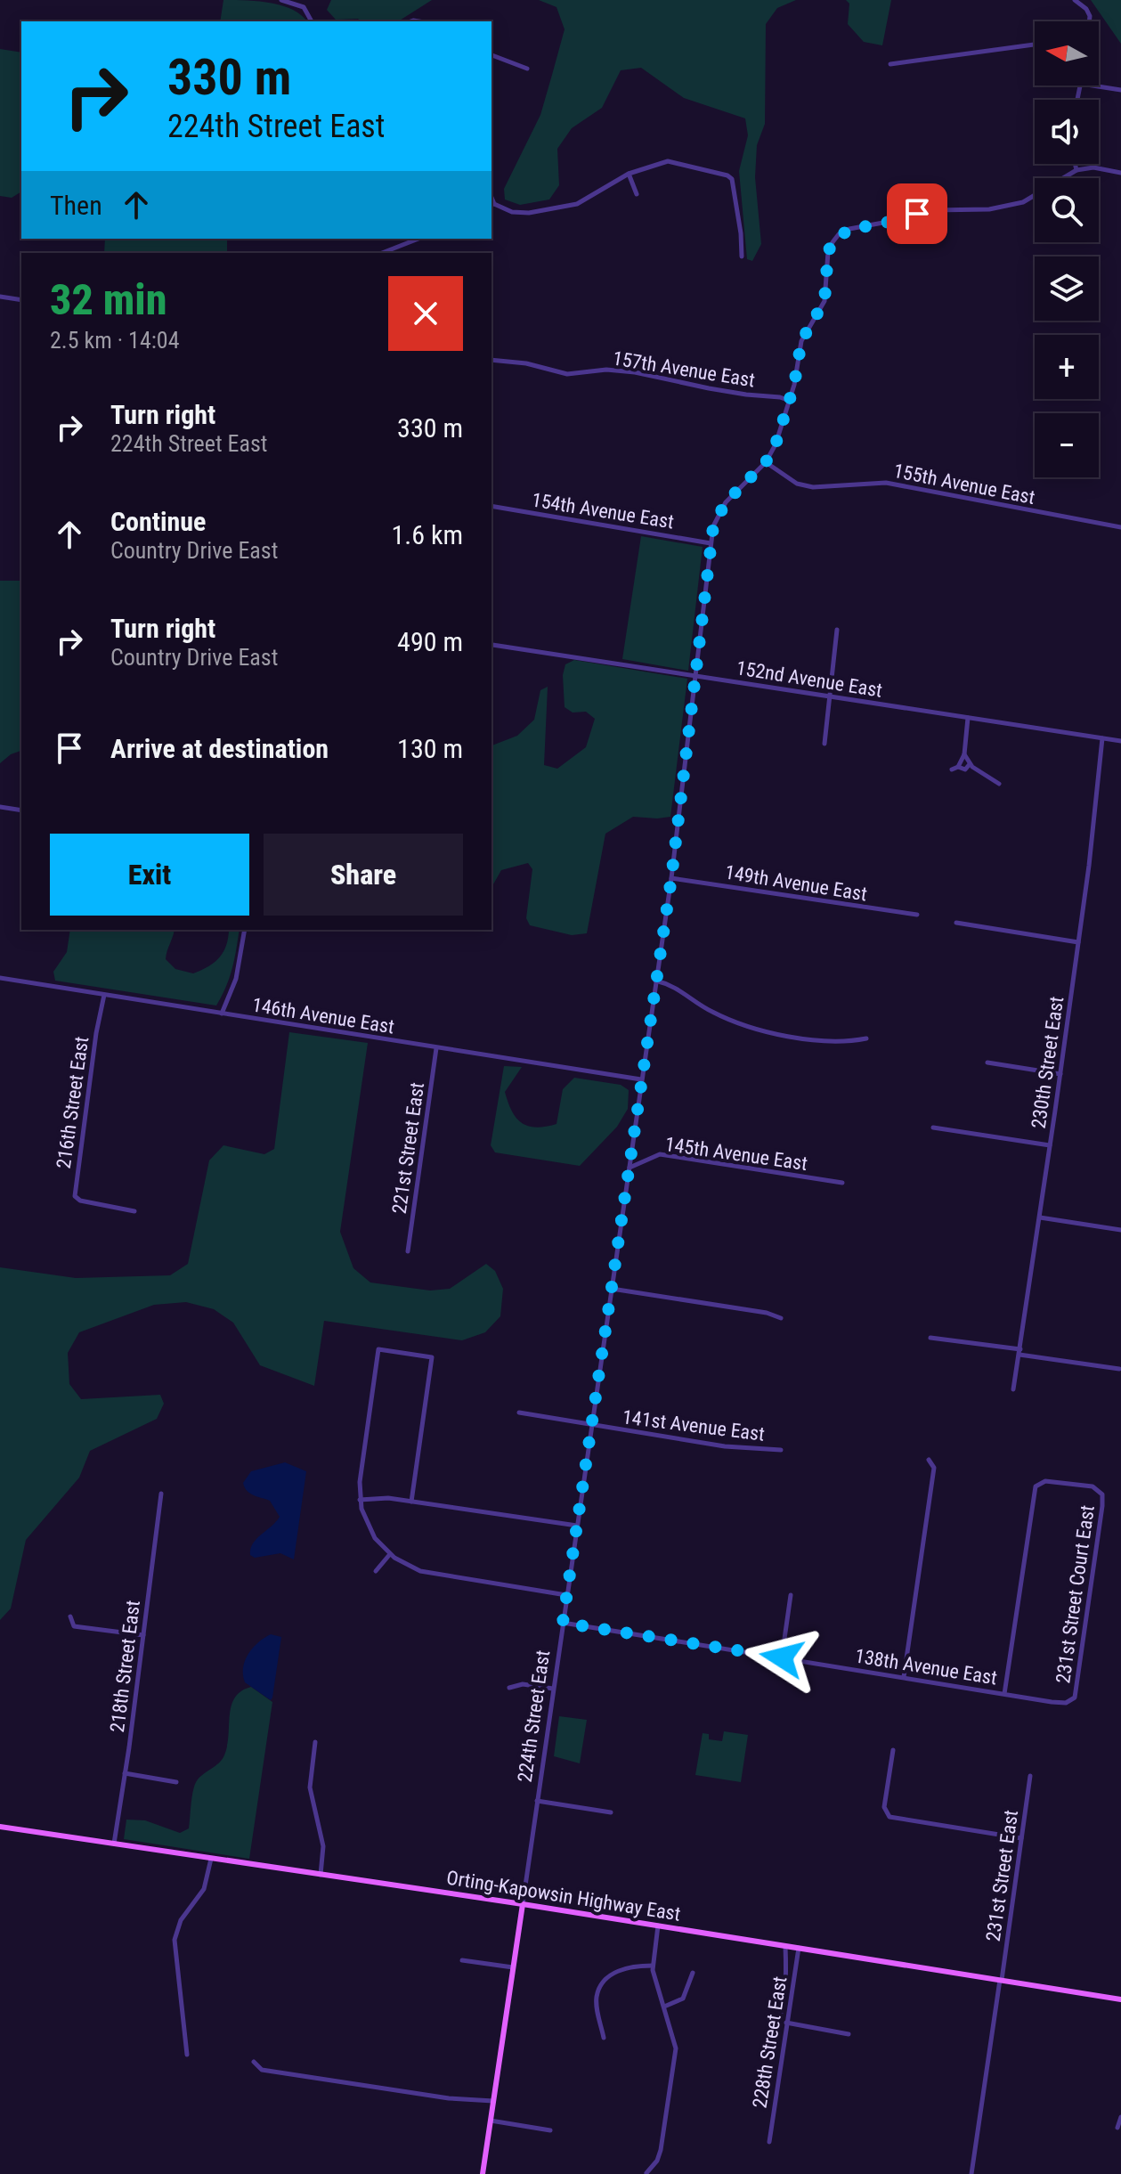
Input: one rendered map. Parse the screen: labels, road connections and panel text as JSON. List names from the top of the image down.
{
  "streets": {
    "main road": ["224th Street East", "Orting-Kapowsin Highway East"],
    "street": [
      "157th Avenue East",
      "155th Avenue East",
      "154th Avenue East",
      "152nd Avenue East",
      "149th Avenue East",
      "146th Avenue East",
      "230th Street East",
      "216th Street East",
      "221st Street East",
      "145th Avenue East",
      "141st Avenue East",
      "231st Street Court East",
      "218th Street East",
      "138th Avenue East",
      "231st Street East",
      "228th Street East"
    ]
  },
  "crossings": [
    ["157th Avenue East", "224th Street East"],
    ["155th Avenue East", "224th Street East"],
    ["154th Avenue East", "224th Street East"],
    ["152nd Avenue East", "230th Street East"],
    ["152nd Avenue East", "224th Street East"],
    ["149th Avenue East", "224th Street East"],
    ["146th Avenue East", "216th Street East"],
    ["146th Avenue East", "221st Street East"],
    ["146th Avenue East", "224th Street East"],
    ["145th Avenue East", "224th Street East"],
    ["141st Avenue East", "224th Street East"],
    ["231st Street Court East", "138th Avenue East"],
    ["218th Street East", "Orting-Kapowsin Highway East"],
    ["138th Avenue East", "224th Street East"],
    ["224th Street East", "Orting-Kapowsin Highway East"],
    ["231st Street East", "Orting-Kapowsin Highway East"],
    ["Orting-Kapowsin Highway East", "228th Street East"]
  ],
  "north": "left",
  "page": {
    "map_buttons": ["+", "−"],
    "turn": ["330 m", "224th Street East"],
    "then": "Then",
    "heading": ["32 min", "2.5 km · 14:04"],
    "list": [
      {
        "name": "Turn right",
        "note": "224th Street East",
        "value": "330 m"
      },
      {
        "name": "Continue",
        "note": "Country Drive East",
        "value": "1.6 km"
      },
      {
        "name": "Turn right",
        "note": "Country Drive East",
        "value": "490 m"
      },
      {
        "name": "Arrive at destination",
        "value": "130 m"
      }
    ],
    "buttons": ["Exit", "Share"]
  }
}
